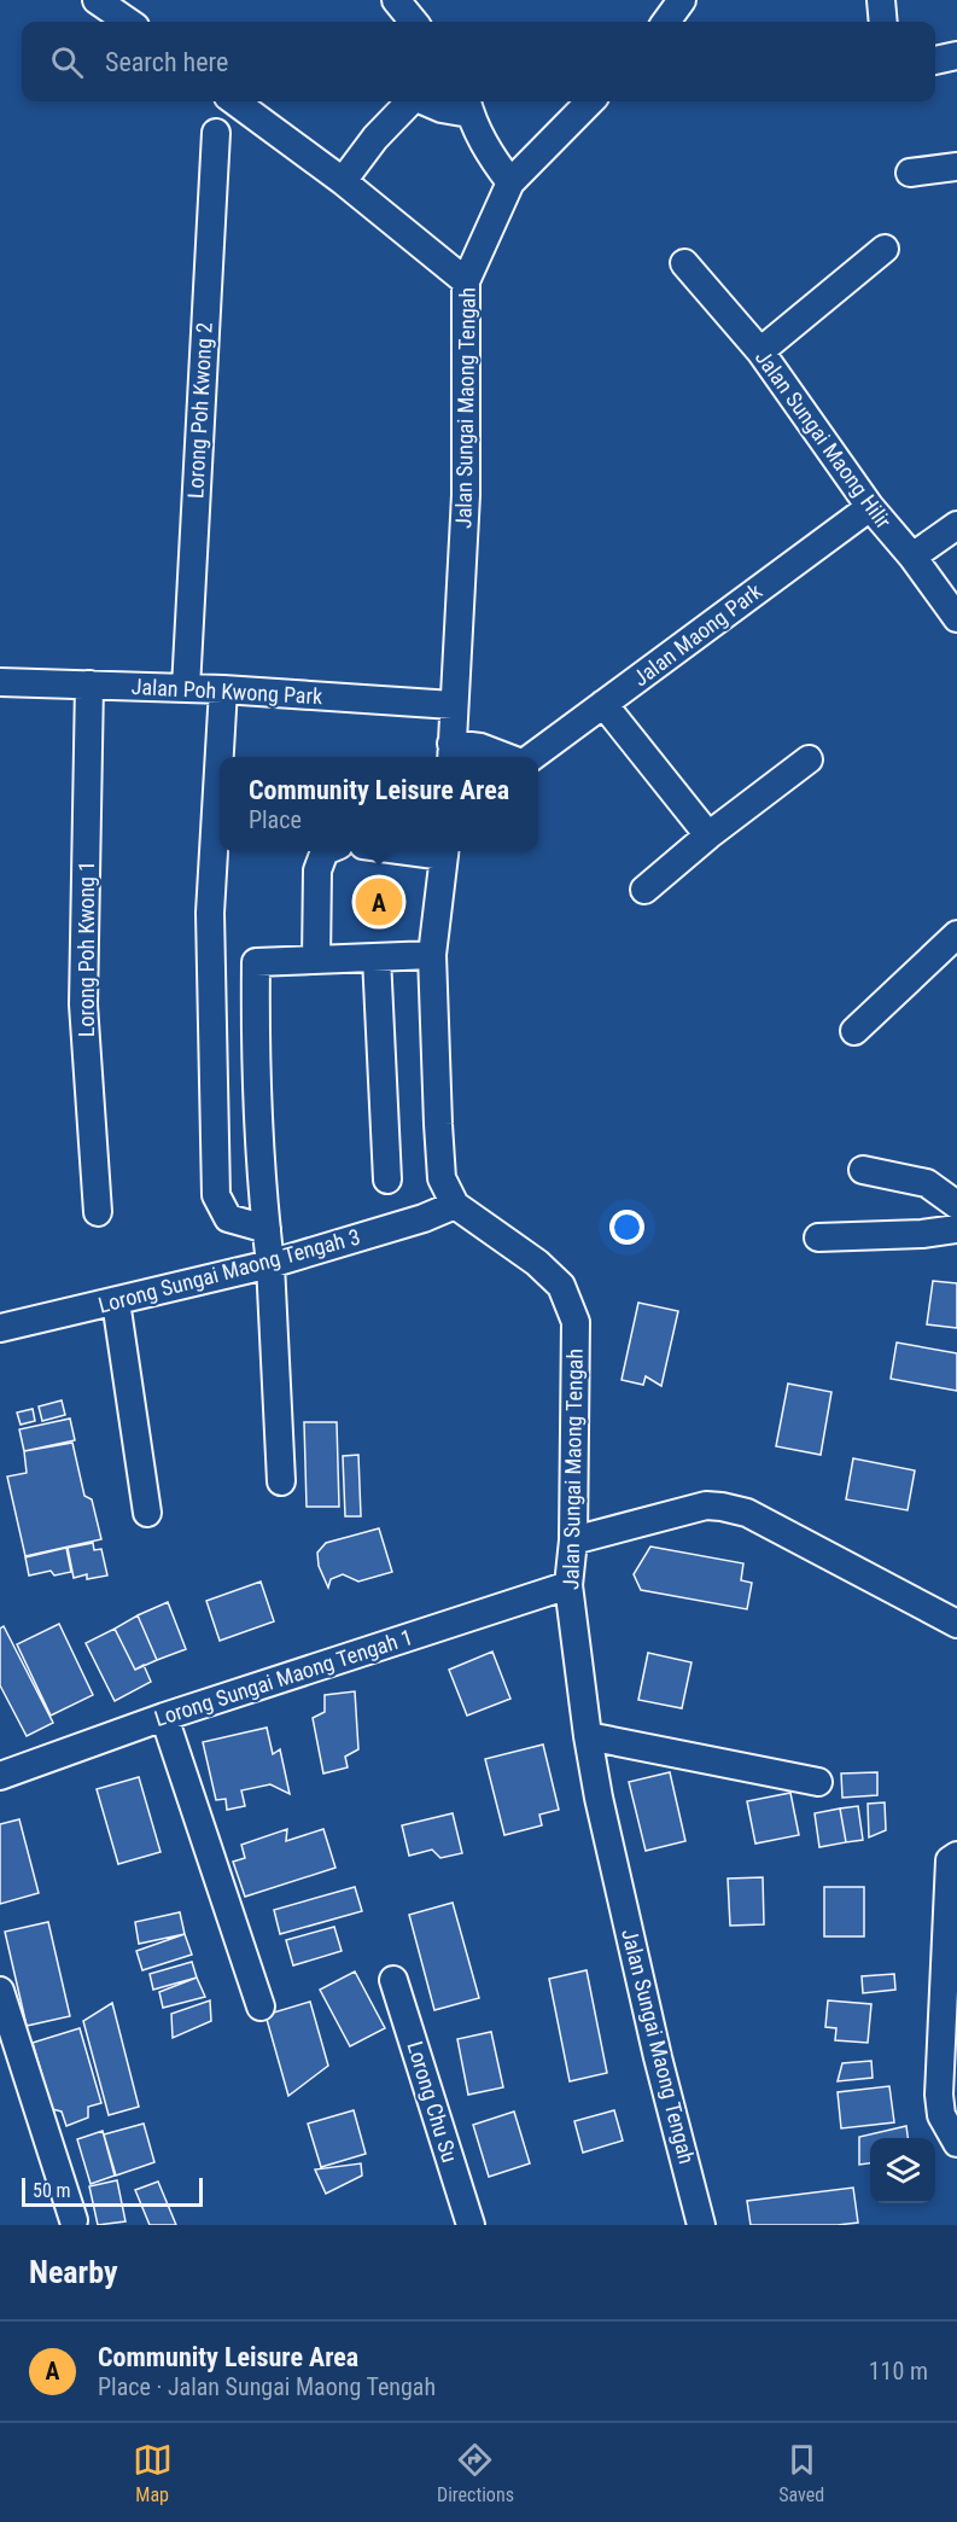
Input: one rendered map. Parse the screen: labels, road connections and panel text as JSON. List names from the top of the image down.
{
  "streets": {
    "street": [
      "Jalan Sungai Maong Tengah",
      "Lorong Poh Kwong 2",
      "Jalan Sungai Maong Hilir",
      "Jalan Maong Park",
      "Jalan Poh Kwong Park",
      "Lorong Poh Kwong 1",
      "Lorong Sungai Maong Tengah 3",
      "Lorong Sungai Maong Tengah 1",
      "Lorong Chu Su"
    ]
  },
  "crossings": [
    ["Jalan Sungai Maong Tengah", "Jalan Maong Park"],
    ["Jalan Sungai Maong Tengah", "Jalan Poh Kwong Park"],
    ["Jalan Sungai Maong Tengah", "Lorong Sungai Maong Tengah 3"],
    ["Jalan Sungai Maong Tengah", "Lorong Sungai Maong Tengah 1"],
    ["Lorong Poh Kwong 2", "Jalan Poh Kwong Park"],
    ["Jalan Sungai Maong Hilir", "Jalan Maong Park"],
    ["Jalan Poh Kwong Park", "Lorong Poh Kwong 1"]
  ],
  "scale_bar": "50 m",
  "page": {
    "search": "Search here",
    "popup": ["Community Leisure Area", "Place"],
    "pins": "A",
    "scale": "50 m",
    "heading": "Nearby",
    "list": [
      {
        "mark": "A",
        "name": "Community Leisure Area",
        "note": "Place · Jalan Sungai Maong Tengah",
        "value": "110 m"
      }
    ],
    "nav": ["Map", "Directions", "Saved"]
  }
}
